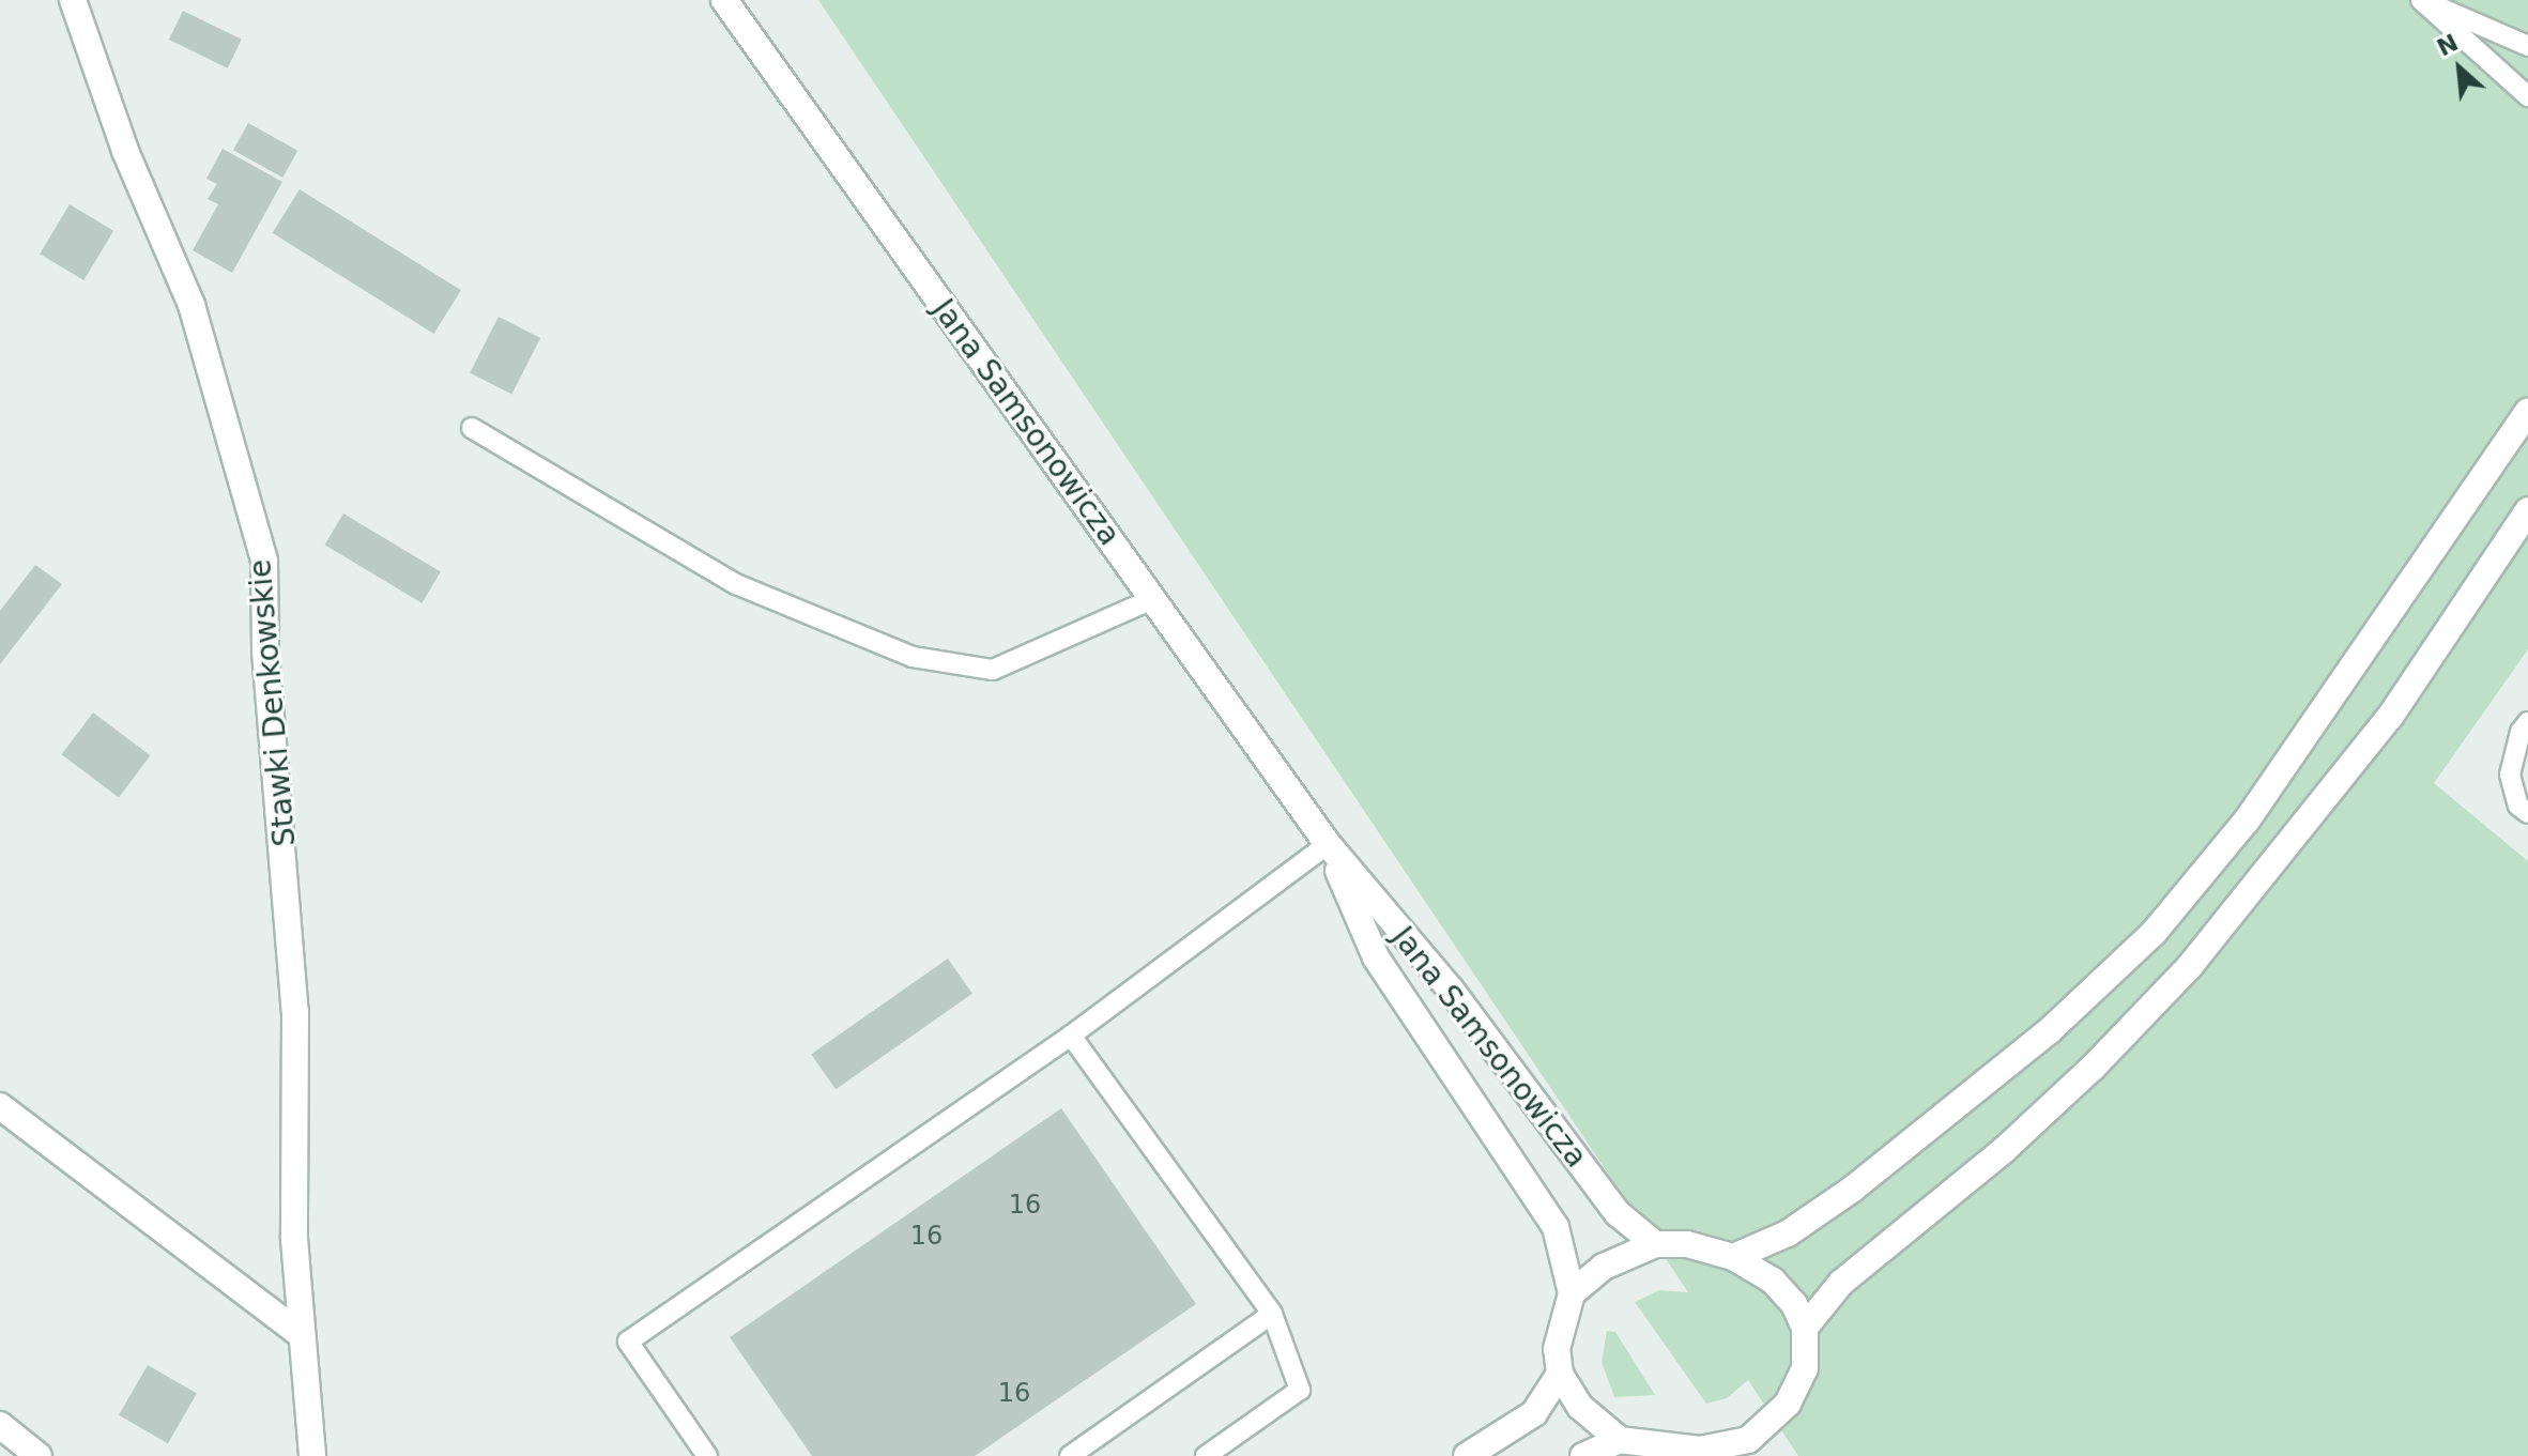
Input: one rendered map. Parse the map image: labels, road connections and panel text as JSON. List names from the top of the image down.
{
  "streets": {
    "street": ["Jana Samsonowicza", "Stawki Denkowskie"]
  },
  "house_numbers": ["16", "16", "16"],
  "north": "top left"
}
